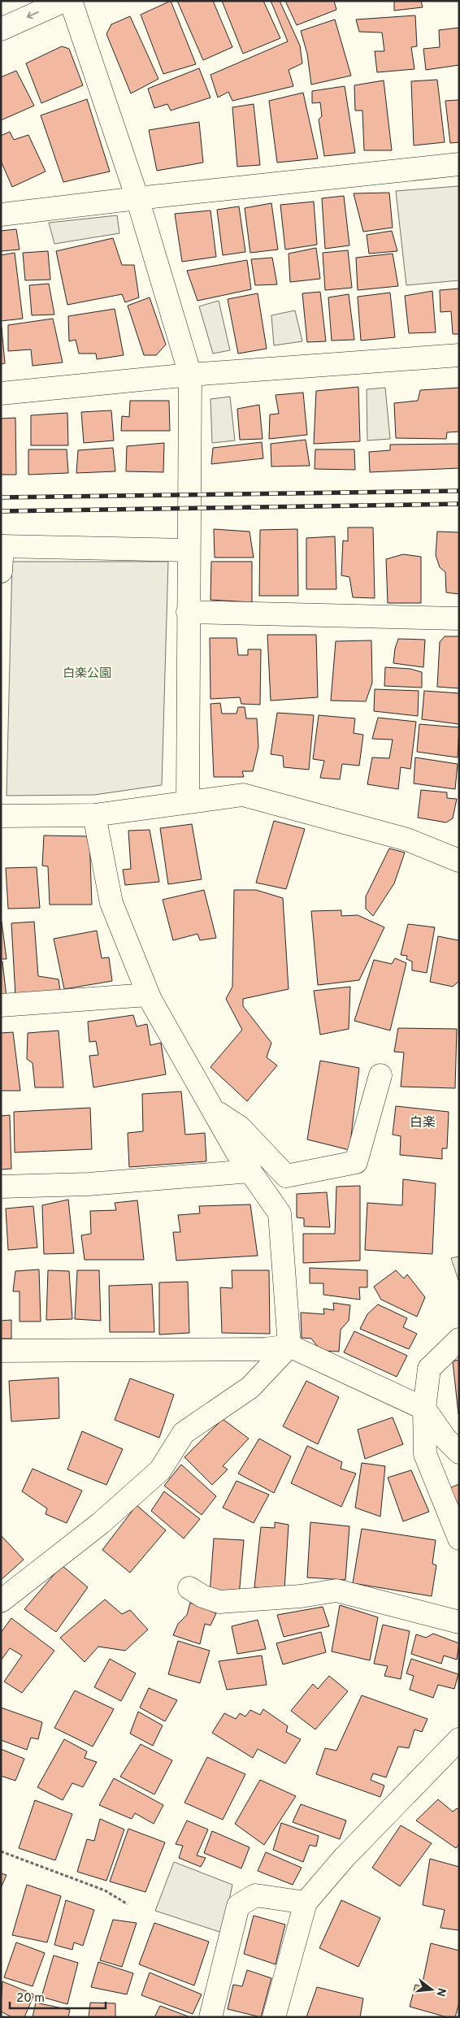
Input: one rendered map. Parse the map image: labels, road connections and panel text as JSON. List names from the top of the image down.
{
  "districts": ["白楽"],
  "parks": ["白楽公園"],
  "scale_bar": "20 m",
  "north": "right"
}
